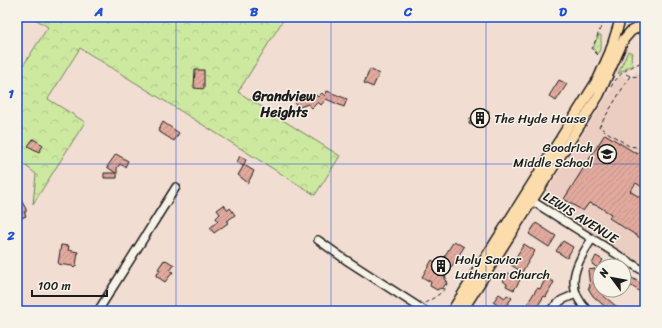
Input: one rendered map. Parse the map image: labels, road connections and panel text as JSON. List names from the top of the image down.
{
  "streets": {
    "street": ["LEWIS AVENUE"]
  },
  "districts": ["Grandview Heights"],
  "places": {
    "building": ["The Hyde House", "Holy Savior Lutheran Church"],
    "school or university": ["Goodrich Middle School"]
  },
  "scale_bar": "100 m",
  "north": "top left",
  "grid": {
    "columns": [
      "A",
      "B",
      "C",
      "D"
    ],
    "rows": ["1", "2"]
  }
}
